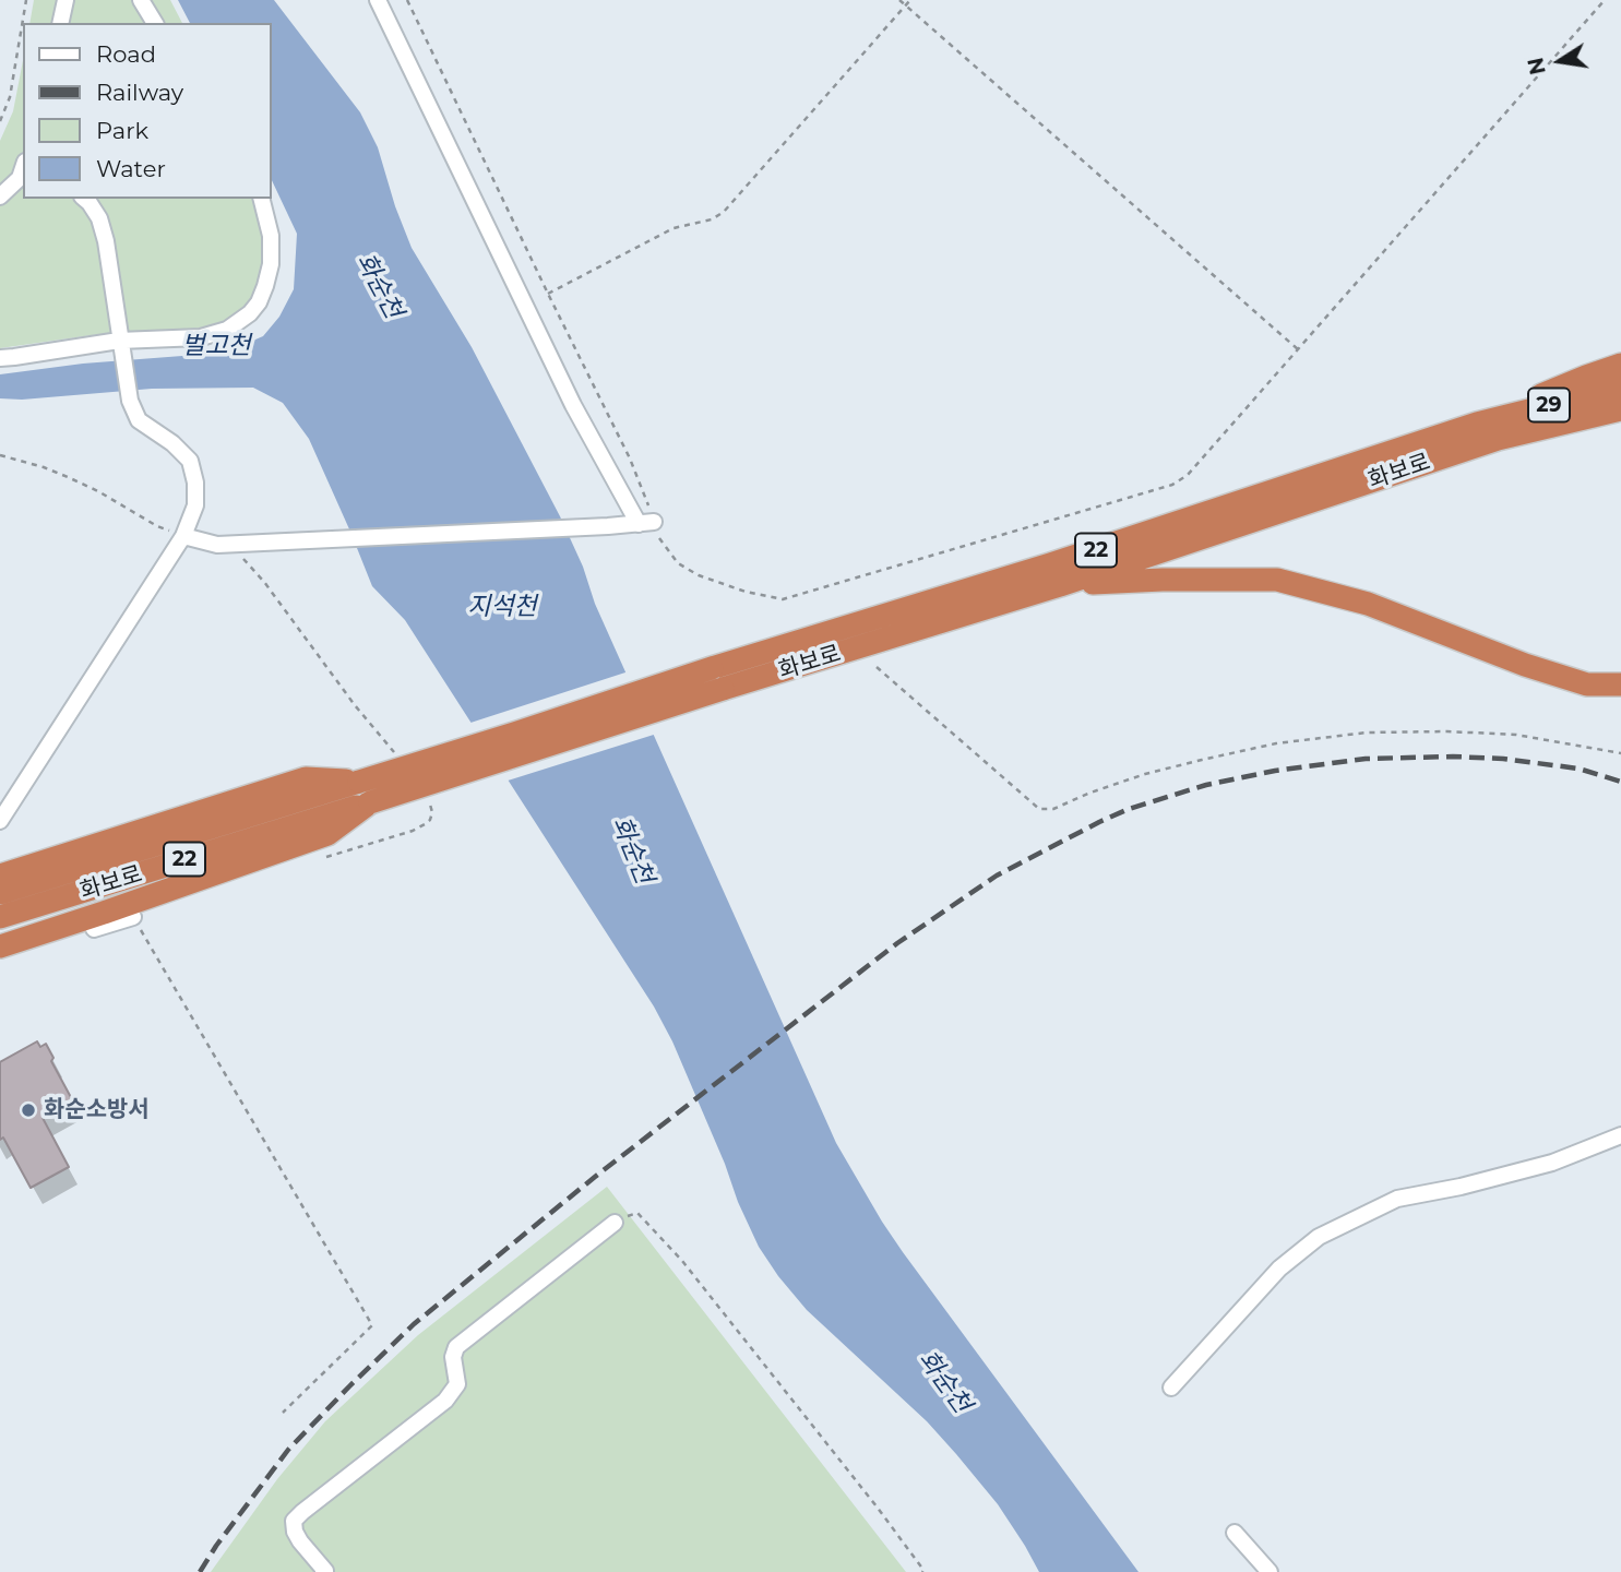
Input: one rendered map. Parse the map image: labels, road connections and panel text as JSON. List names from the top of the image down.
{
  "streets": {
    "highway": ["29", "화보로", "22"]
  },
  "crossings": [
    ["화보로", "22"]
  ],
  "water": ["화순천", "벌고천", "지석천"],
  "places": ["화순소방서"],
  "legend": [
    "Road",
    "Railway",
    "Park",
    "Water"
  ],
  "north": "left"
}
